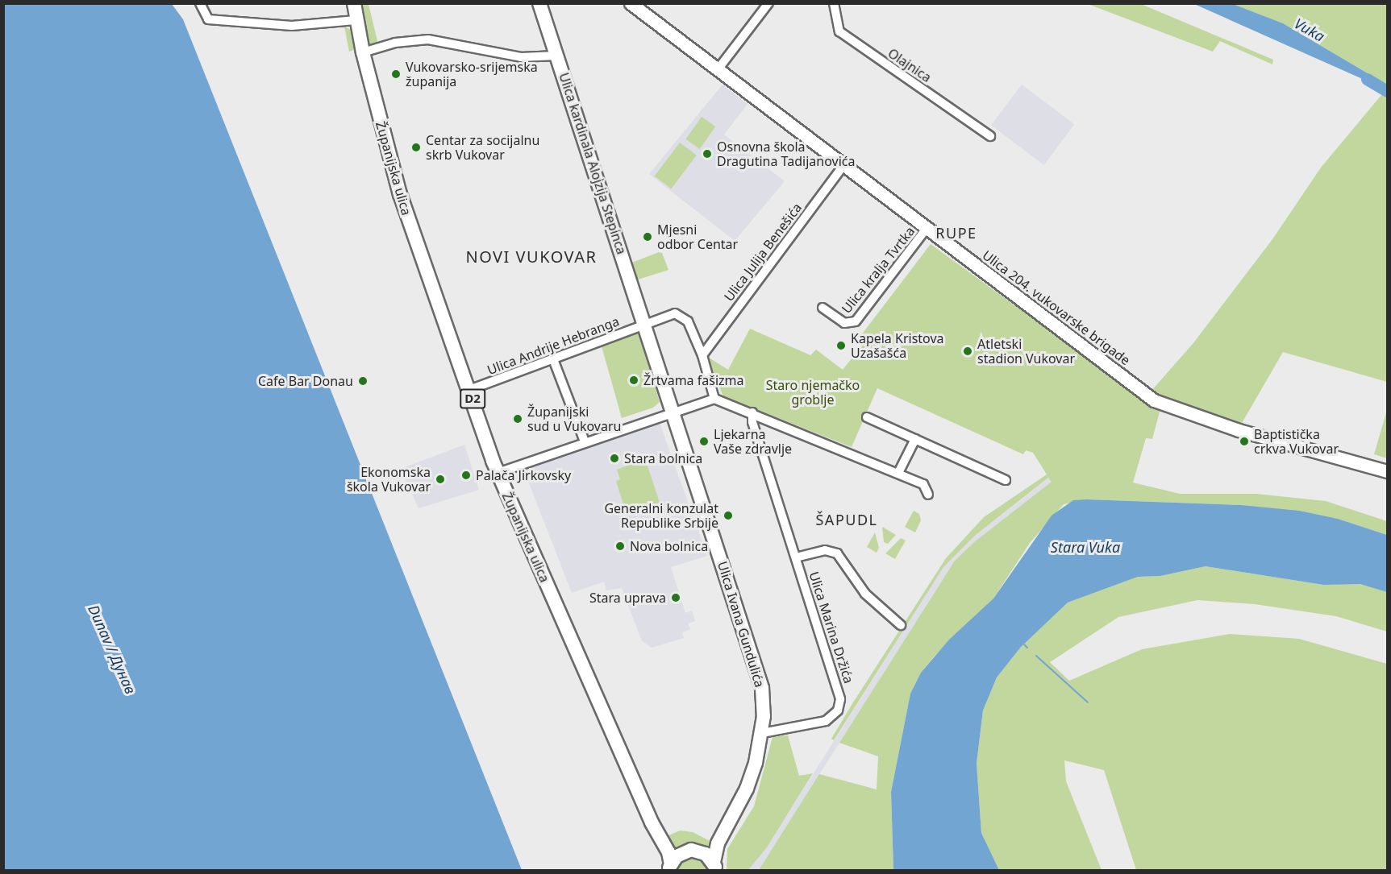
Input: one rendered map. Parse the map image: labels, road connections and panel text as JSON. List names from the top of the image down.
{
  "streets": {
    "main road": [
      "Ulica kardinala Alojzija Stepinca",
      "Županijska ulica",
      "D2",
      "Ulica Ivana Gundulića"
    ],
    "street": [
      "Olajnica",
      "Ulica Julija Benešića",
      "Ulica kralja Tvrtka",
      "Ulica 204. vukovarske brigade",
      "Ulica Andrije Hebranga",
      "Ulica Marina Držića"
    ]
  },
  "crossings": [
    ["Ulica kardinala Alojzija Stepinca", "Ulica Andrije Hebranga"],
    ["Ulica kardinala Alojzija Stepinca", "D2"],
    ["Županijska ulica", "Ulica Andrije Hebranga"],
    ["Županijska ulica", "D2"],
    ["Ulica Julija Benešića", "Ulica 204. vukovarske brigade"],
    ["Ulica Julija Benešića", "Ulica Andrije Hebranga"],
    ["Ulica kralja Tvrtka", "Ulica 204. vukovarske brigade"],
    ["Ulica Andrije Hebranga", "D2"],
    ["D2", "Ulica Ivana Gundulića"],
    ["Ulica Ivana Gundulića", "Ulica Marina Držića"]
  ],
  "districts": ["RUPE", "NOVI VUKOVAR", "ŠAPUDL"],
  "water": ["Vuka", "Stara Vuka", "Dunav / Дунав"],
  "parks": ["Staro njemačko groblje"],
  "places": [
    "Vukovarsko-srijemska županija",
    "Centar za socijalnu skrb Vukovar",
    "Osnovna škola Dragutina Tadijanovića",
    "Mjesni odbor Centar",
    "Kapela Kristova Uzašašća",
    "Atletski stadion Vukovar",
    "Žrtvama fašizma",
    "Cafe Bar Donau",
    "Županijski sud u Vukovaru",
    "Ljekarna Vaše zdravlje",
    "Baptistička crkva Vukovar",
    "Stara bolnica",
    "Palača Jirkovsky",
    "Ekonomska škola Vukovar",
    "Generalni konzulat Republike Srbije",
    "Nova bolnica",
    "Stara uprava"
  ]
}
